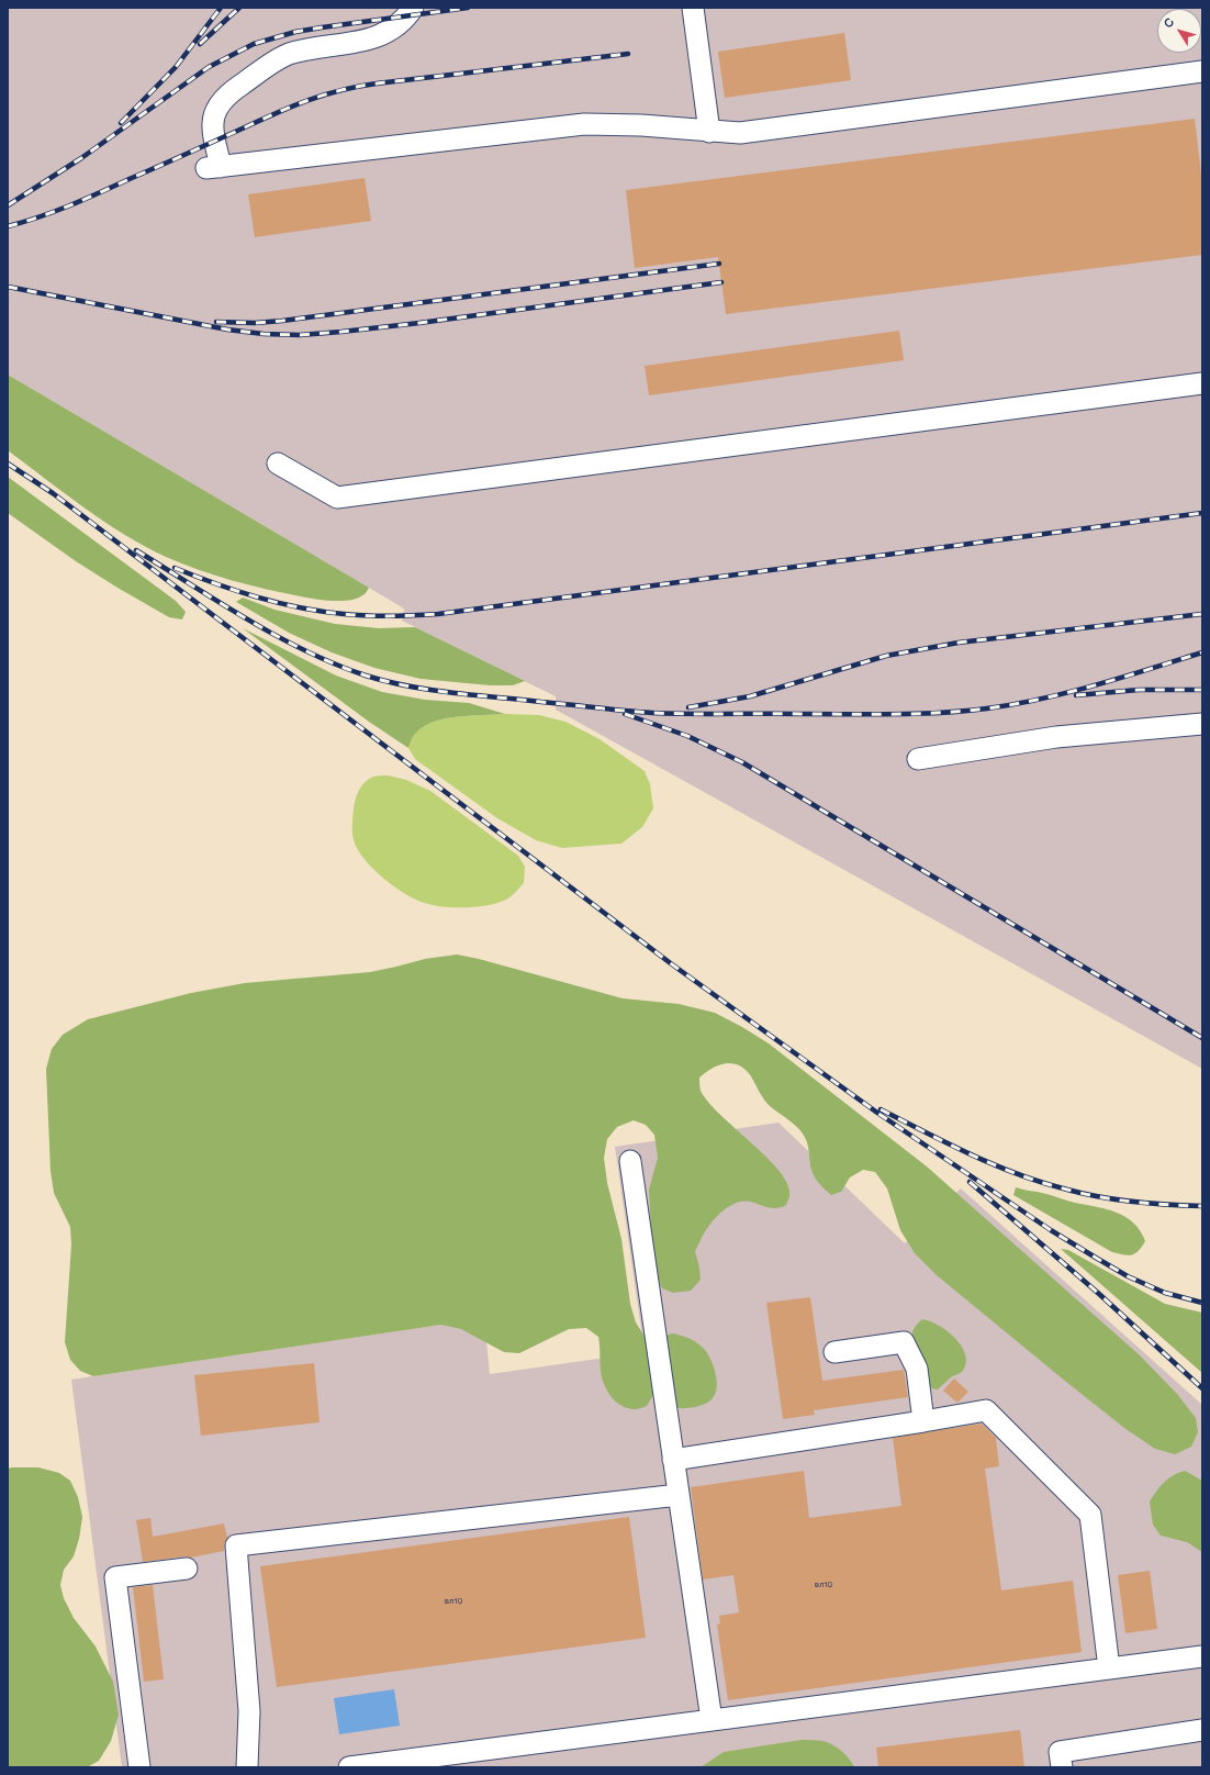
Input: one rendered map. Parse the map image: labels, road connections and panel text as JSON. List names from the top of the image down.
{
  "house_numbers": ["вл10", "вл10"],
  "north": "top left"
}
